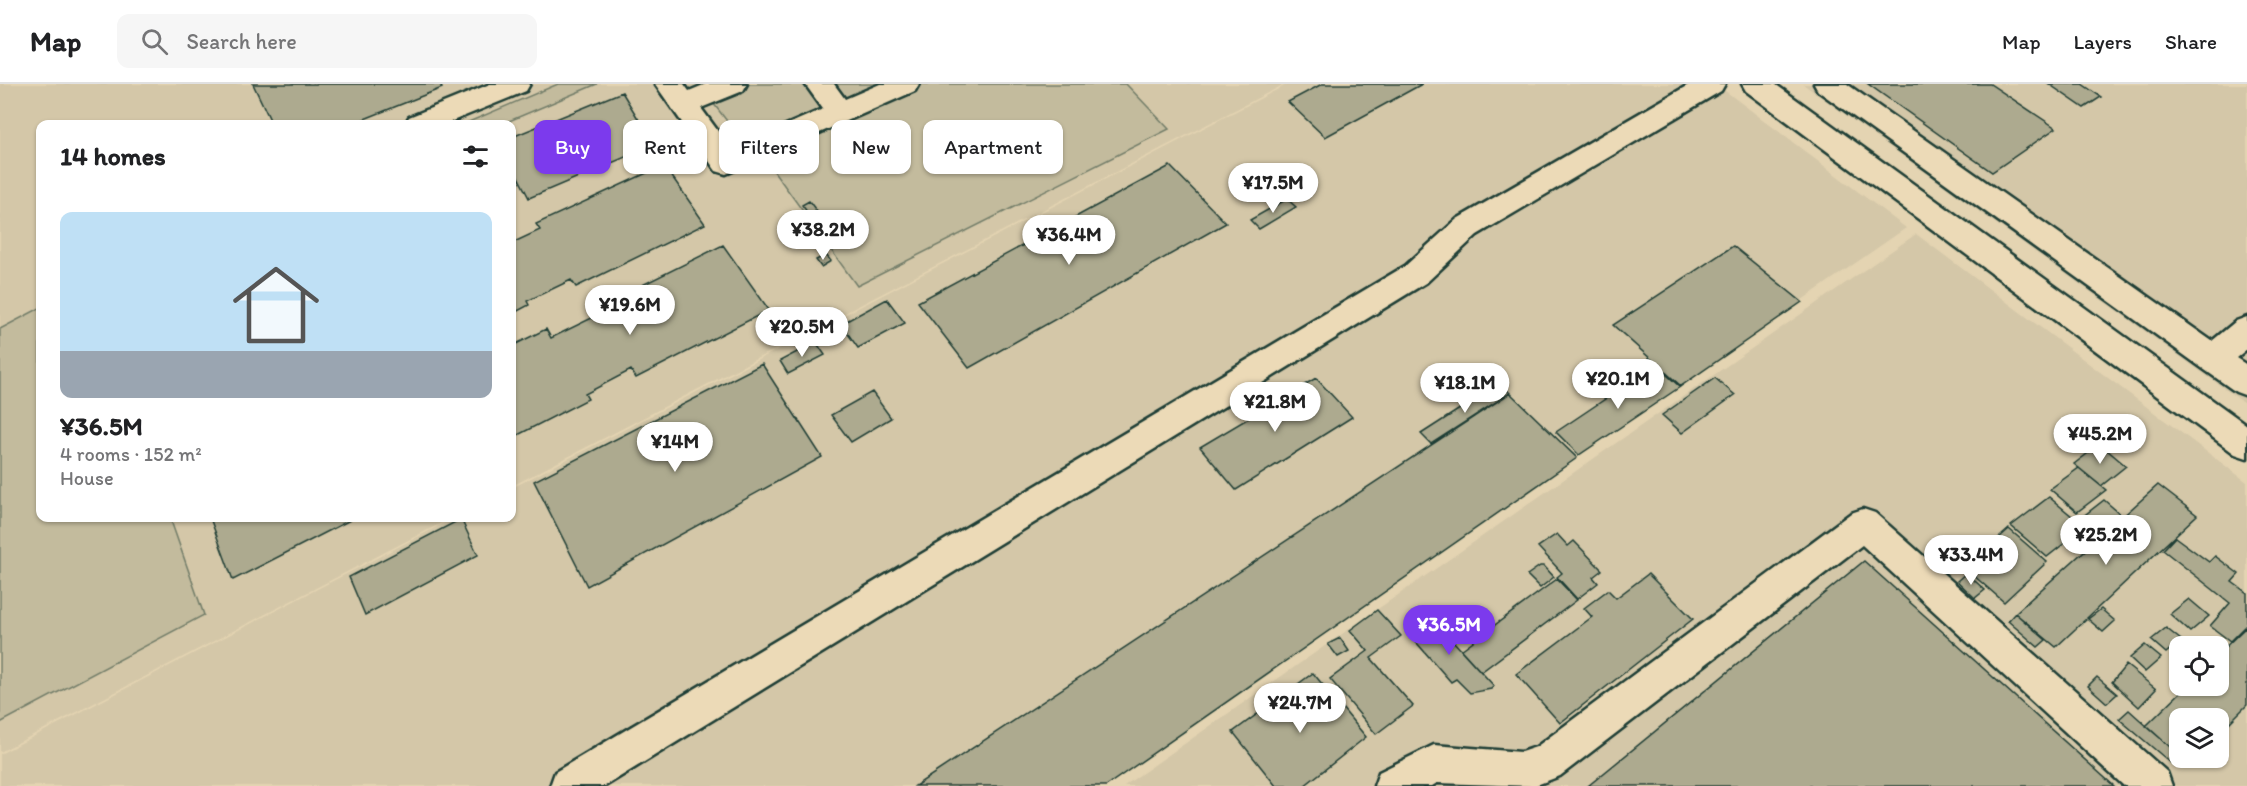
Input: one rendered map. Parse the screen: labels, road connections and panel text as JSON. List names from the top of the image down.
{
  "page": {
    "header": "Map",
    "search": "Search here",
    "nav": ["Map", "Layers", "Share"],
    "chip": [
      "Buy",
      "Rent",
      "Filters",
      "New",
      "Apartment"
    ],
    "heading": "14 homes",
    "price": [
      "¥17.5M",
      "¥38.2M",
      "¥36.4M",
      "¥19.6M",
      "¥20.5M",
      "¥20.1M",
      "¥18.1M",
      "¥21.8M",
      "¥45.2M",
      "¥14M",
      "¥25.2M",
      "¥33.4M",
      "¥36.5M",
      "¥24.7M"
    ],
    "list": [
      {
        "name": "¥36.5M",
        "note": "4 rooms · 152 m² · House"
      }
    ]
  }
}
